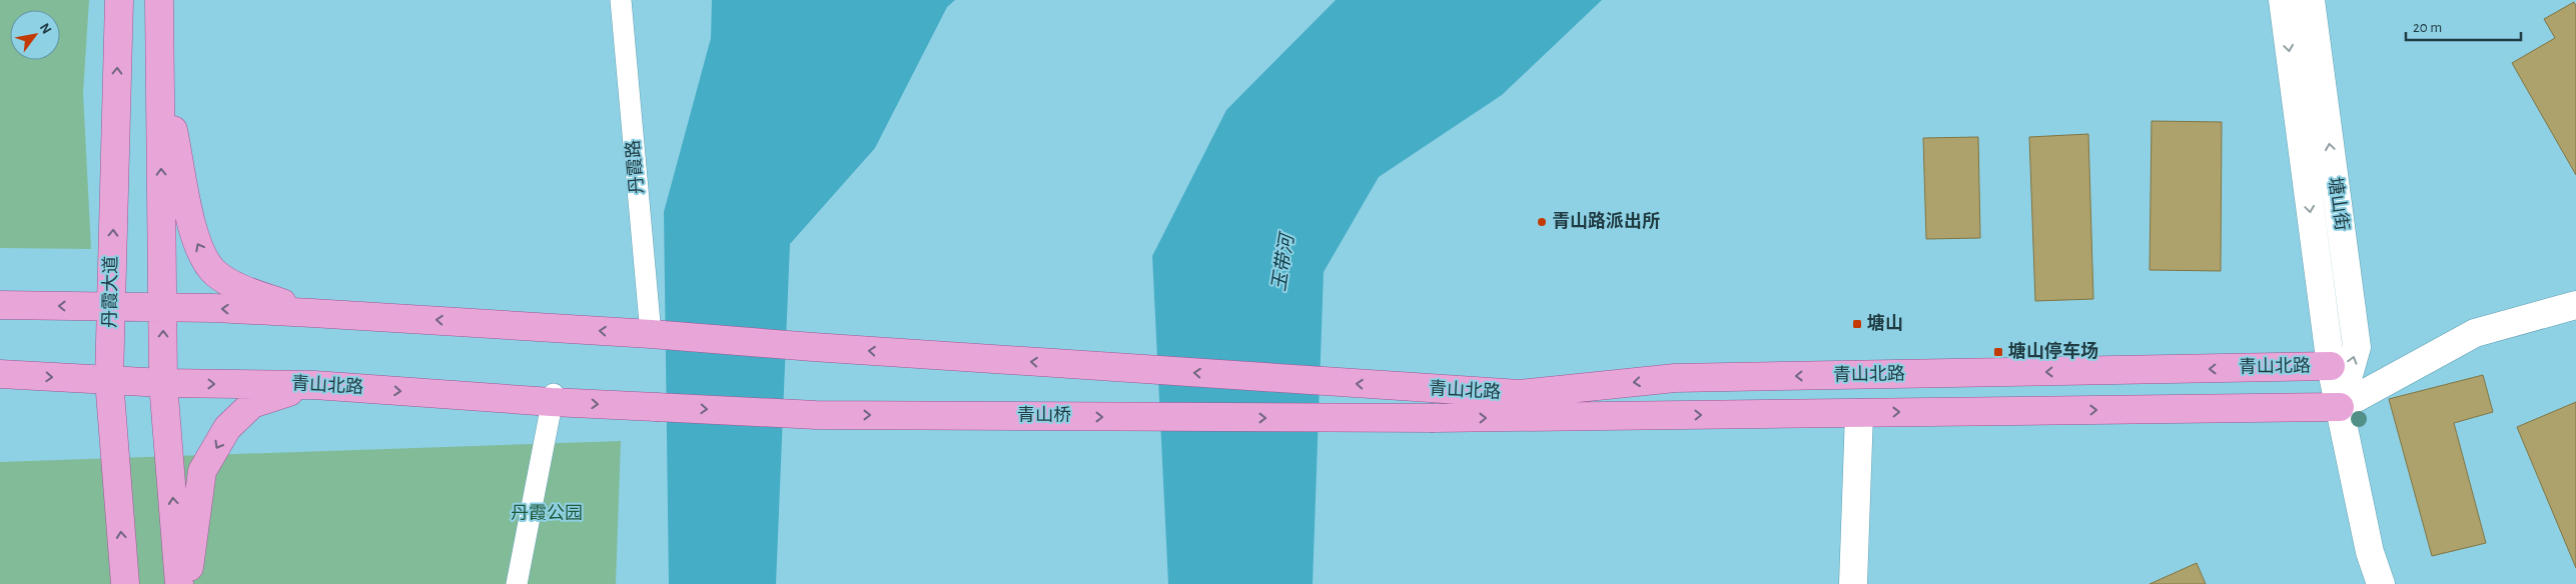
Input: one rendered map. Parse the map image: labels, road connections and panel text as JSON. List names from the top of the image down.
{
  "streets": {
    "main road": ["丹霞大道", "青山北路", "青山桥"],
    "street": ["塘山街"],
    "lane": ["丹霞路"]
  },
  "crossings": [
    ["丹霞路", "青山北路"],
    ["塘山街", "青山北路"],
    ["丹霞大道", "青山北路"],
    ["青山北路", "青山桥"]
  ],
  "one_way": ["青山桥"],
  "water": ["玉带河"],
  "parks": ["丹霞公园"],
  "places": {
    "other": ["青山路派出所"],
    "transit": ["塘山", "塘山停车场"]
  },
  "scale_bar": "20 m",
  "north": "top right"
}
